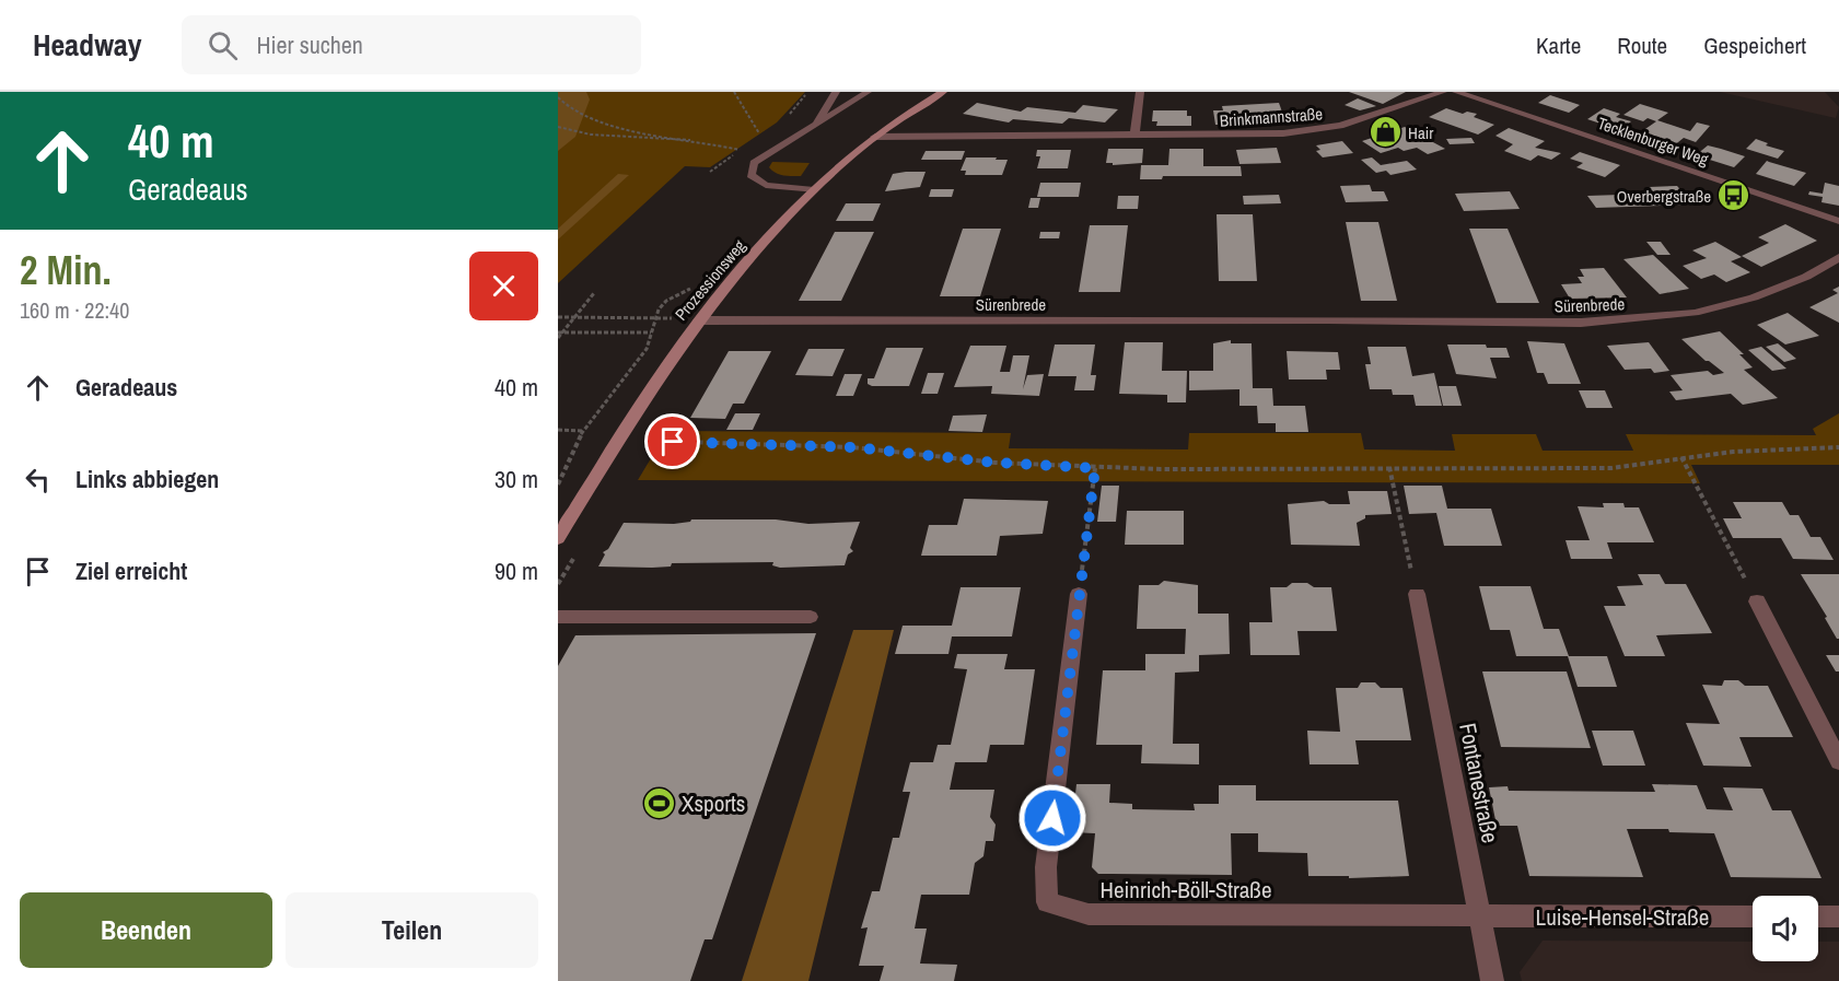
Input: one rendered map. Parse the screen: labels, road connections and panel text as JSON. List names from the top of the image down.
{
  "streets": {
    "street": [
      "Brinkmannstraße",
      "Tecklenburger Weg",
      "Prozessionsweg",
      "Sürenbrede",
      "Fontanestraße",
      "Heinrich-Böll-Straße",
      "Luise-Hensel-Straße"
    ]
  },
  "crossings": [
    ["Brinkmannstraße", "Prozessionsweg"],
    ["Prozessionsweg", "Sürenbrede"],
    ["Fontanestraße", "Heinrich-Böll-Straße"],
    ["Fontanestraße", "Luise-Hensel-Straße"],
    ["Heinrich-Böll-Straße", "Luise-Hensel-Straße"]
  ],
  "places": {
    "shop": ["Hair"],
    "bus stop": ["Overbergstraße"],
    "sports": ["Xsports"]
  },
  "page": {
    "header": "Headway",
    "search": "Hier suchen",
    "nav": ["Karte", "Route", "Gespeichert"],
    "turn": ["40 m", "Geradeaus"],
    "heading": ["2 Min.", "160 m · 22:40"],
    "list": [
      {
        "name": "Geradeaus",
        "value": "40 m"
      },
      {
        "name": "Links abbiegen",
        "value": "30 m"
      },
      {
        "name": "Ziel erreicht",
        "value": "90 m"
      }
    ],
    "buttons": ["Beenden", "Teilen"]
  }
}
